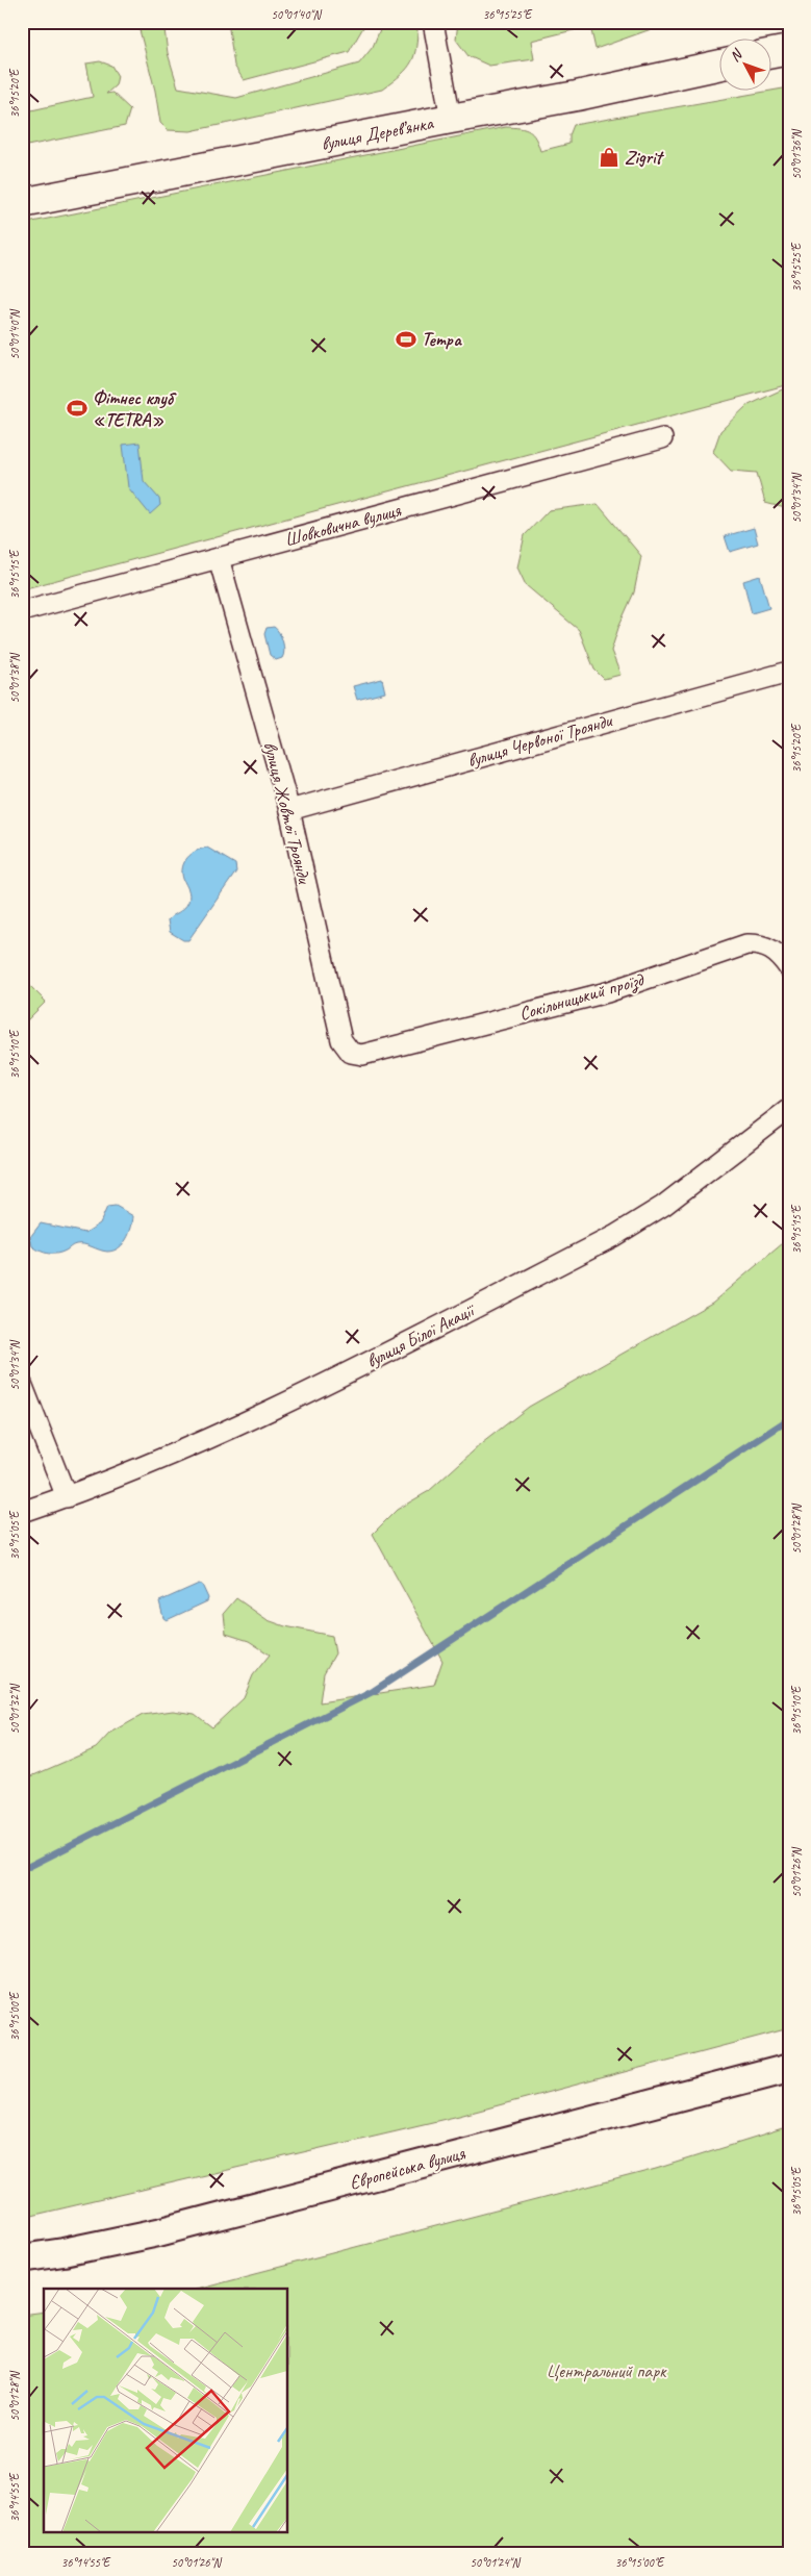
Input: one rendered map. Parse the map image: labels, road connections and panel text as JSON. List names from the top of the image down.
{
  "streets": {
    "main road": ["вулиця Дерев’янка", "Європейська вулиця"],
    "street": [
      "Шовковична вулиця",
      "вулиця Червоної Троянди",
      "вулиця Жовтої Троянди",
      "Сокільницький проїзд",
      "вулиця Білої Акації"
    ]
  },
  "crossings": [
    ["Шовковична вулиця", "вулиця Жовтої Троянди"],
    ["вулиця Червоної Троянди", "вулиця Жовтої Троянди"],
    ["вулиця Жовтої Троянди", "Сокільницький проїзд"]
  ],
  "parks": ["Центральний парк"],
  "places": {
    "shop": ["Zigrit"],
    "sports": ["Тетра", "Фітнес клуб «TETRA»"]
  },
  "north": "top left",
  "coordinates": [
    "50°01'40\"N",
    "36°15'25\"E",
    "36°15'20\"E",
    "50°01'36\"N",
    "50°01'34\"N",
    "36°15'15\"E",
    "50°01'38\"N",
    "36°15'10\"E",
    "50°01'28\"N",
    "36°15'05\"E",
    "50°01'32\"N",
    "50°01'26\"N",
    "36°15'00\"E",
    "36°14'55\"E",
    "50°01'24\"N"
  ]
}
